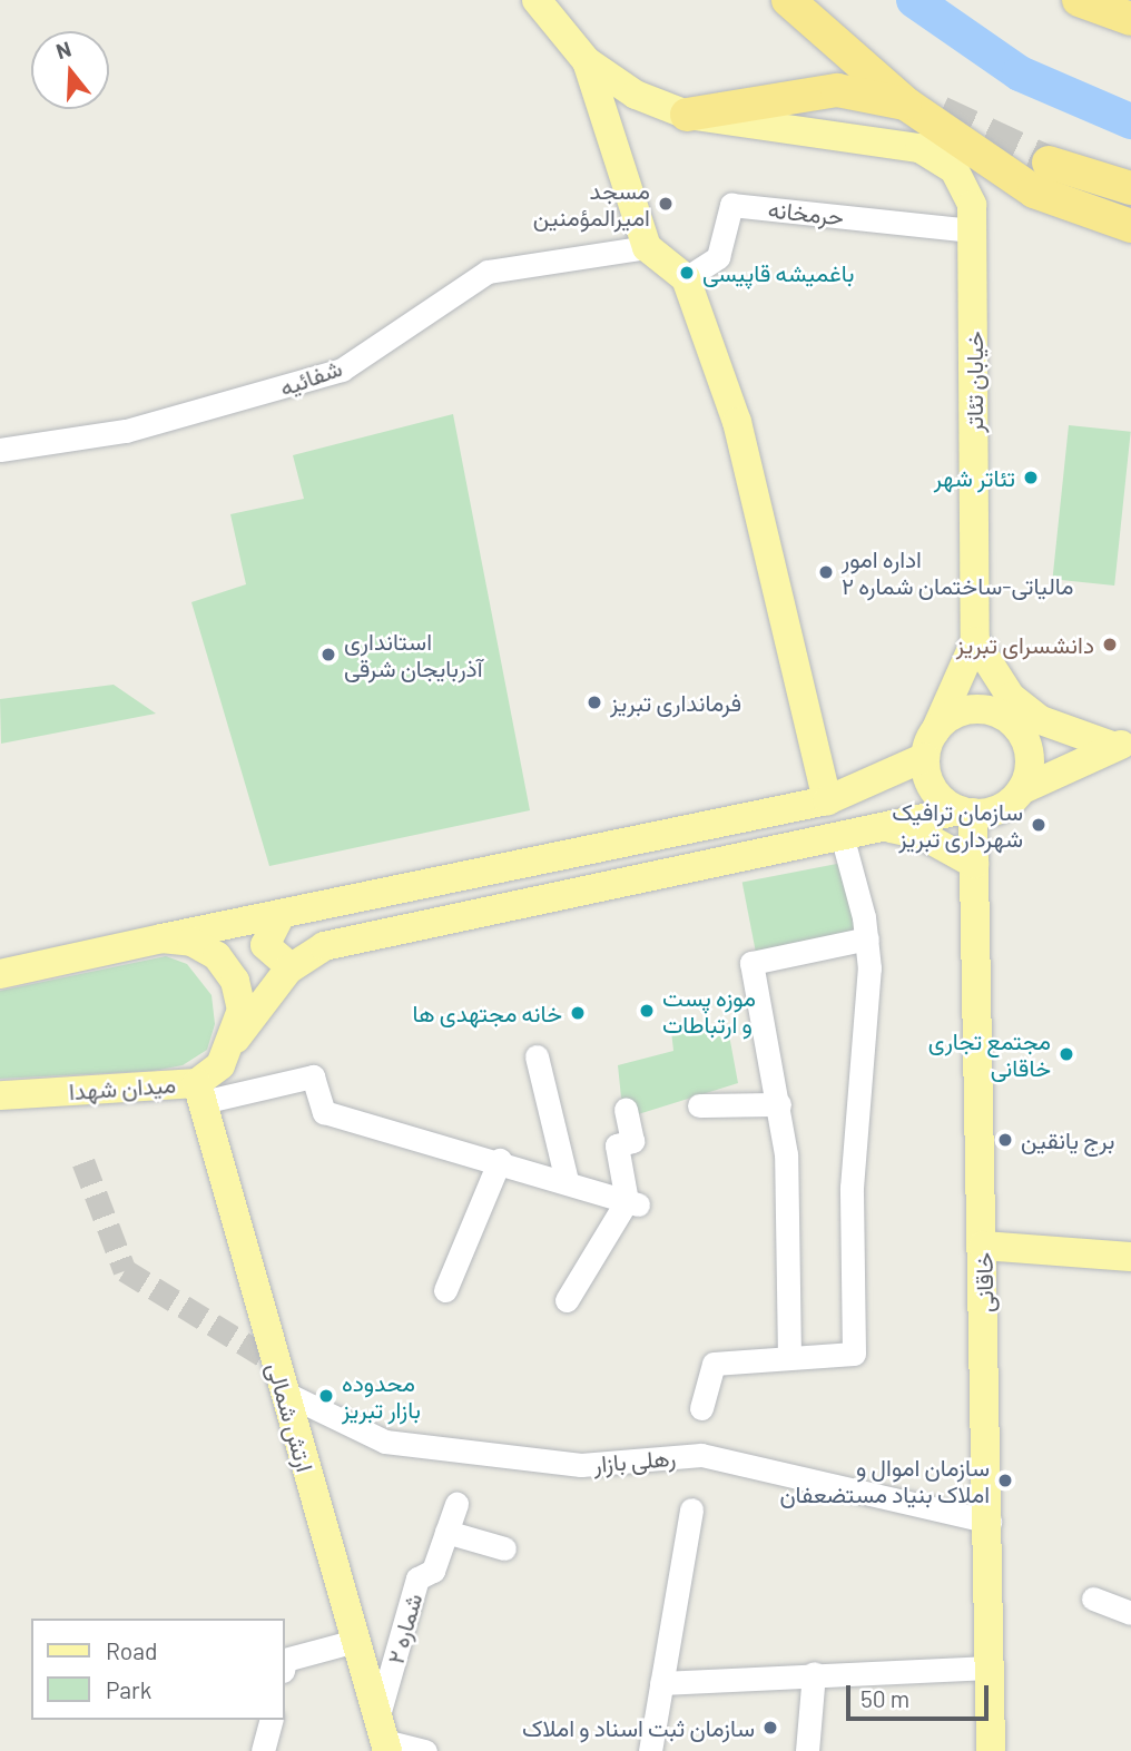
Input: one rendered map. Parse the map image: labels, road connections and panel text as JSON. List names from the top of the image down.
{
  "streets": {
    "main road": [
      "خیابان تئاتر",
      "میدان شهدا",
      "خاقانی",
      "ارتش شمالی"
    ],
    "street": [
      "حرمخانه",
      "شفائیه",
      "رهلی بازار",
      "شماره ۲"
    ]
  },
  "crossings": [
    ["حرمخانه", "خیابان تئاتر"],
    ["خیابان تئاتر", "خاقانی"],
    ["میدان شهدا", "ارتش شمالی"],
    ["خاقانی", "رهلی بازار"],
    ["ارتش شمالی", "رهلی بازار"],
    ["ارتش شمالی", "شماره ۲"]
  ],
  "places": [
    "مسجد امیرالمؤمنین",
    "باغمیشه قاپیسی",
    "تئاتر شهر",
    "اداره امور مالیاتی-ساختمان شماره ۲",
    "دانشسرای تبریز",
    "استانداری آذربایجان شرقی",
    "فرمانداری تبریز",
    "سازمان ترافیک شهرداری تبریز",
    "موزه پست و ارتباطات",
    "خانه مجتهدی ها",
    "مجتمع تجاری خاقانی",
    "برج یانقین",
    "محدوده بازار تبریز",
    "سازمان اموال و املاک بنیاد مستضعفان",
    "سازمان ثبت اسناد و املاک"
  ],
  "legend": ["Road", "Park"],
  "scale_bar": "50 m",
  "north": "top"
}
